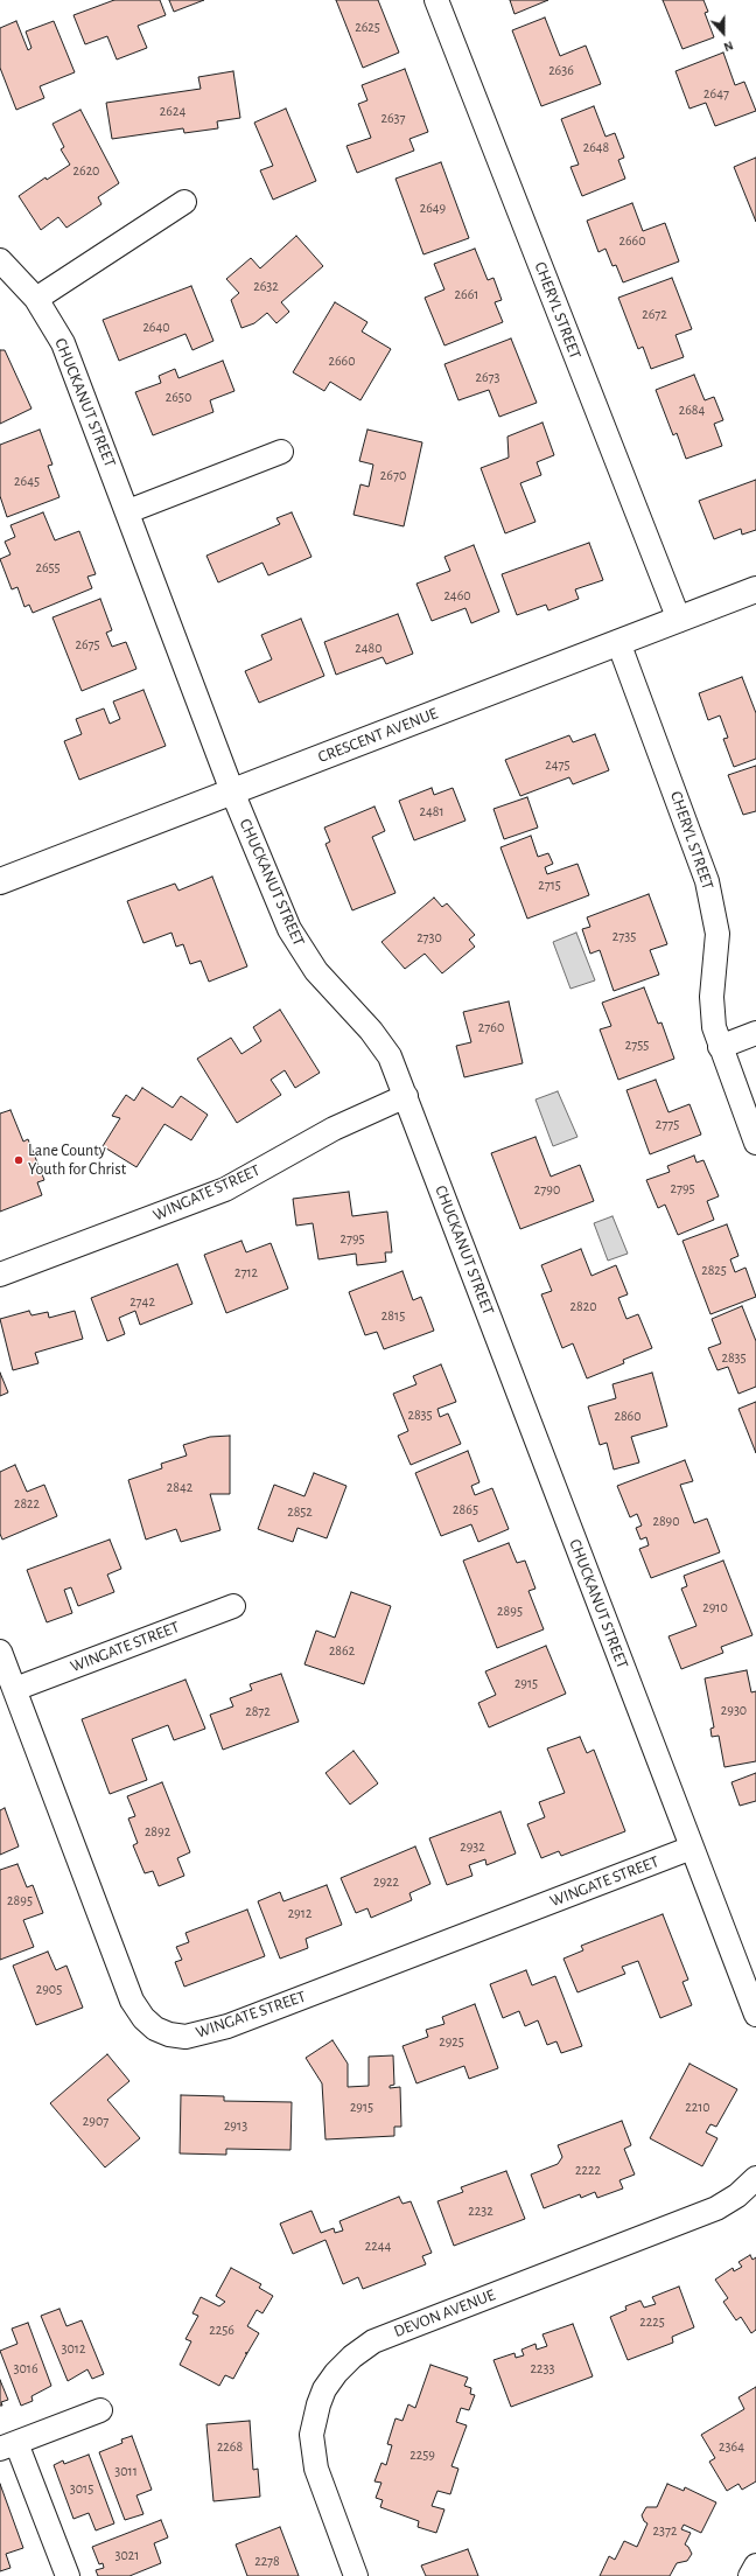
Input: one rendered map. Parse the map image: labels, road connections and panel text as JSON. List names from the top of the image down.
{
  "streets": {
    "street": [
      "CHERYL STREET",
      "CHUCKANUT STREET",
      "CRESCENT AVENUE",
      "WINGATE STREET",
      "DEVON AVENUE"
    ]
  },
  "crossings": [
    ["CHERYL STREET", "CRESCENT AVENUE"],
    ["CHUCKANUT STREET", "CRESCENT AVENUE"],
    ["CHUCKANUT STREET", "WINGATE STREET"]
  ],
  "places": ["Lane County Youth for Christ"],
  "house_numbers": [
    "2625",
    "2636",
    "2647",
    "2624",
    "2637",
    "2648",
    "2620",
    "2649",
    "2660",
    "2632",
    "2661",
    "2672",
    "2640",
    "2660",
    "2673",
    "2650",
    "2684",
    "2670",
    "2645",
    "2655",
    "2460",
    "2675",
    "2480",
    "2475",
    "2481",
    "2715",
    "2735",
    "2730",
    "2760",
    "2755",
    "2775",
    "2795",
    "2790",
    "2795",
    "2825",
    "2712",
    "2742",
    "2820",
    "2815",
    "2835",
    "2835",
    "2860",
    "2842",
    "2822",
    "2865",
    "2852",
    "2890",
    "2910",
    "2895",
    "2862",
    "2915",
    "2930",
    "2872",
    "2892",
    "2932",
    "2922",
    "2895",
    "2912",
    "2905",
    "2925",
    "2915",
    "2210",
    "2907",
    "2913",
    "2222",
    "2232",
    "2244",
    "2225",
    "2256",
    "3012",
    "3016",
    "2233",
    "2268",
    "2364",
    "2259",
    "3011",
    "3015",
    "2372",
    "3021",
    "2278"
  ],
  "north": "bottom"
}
